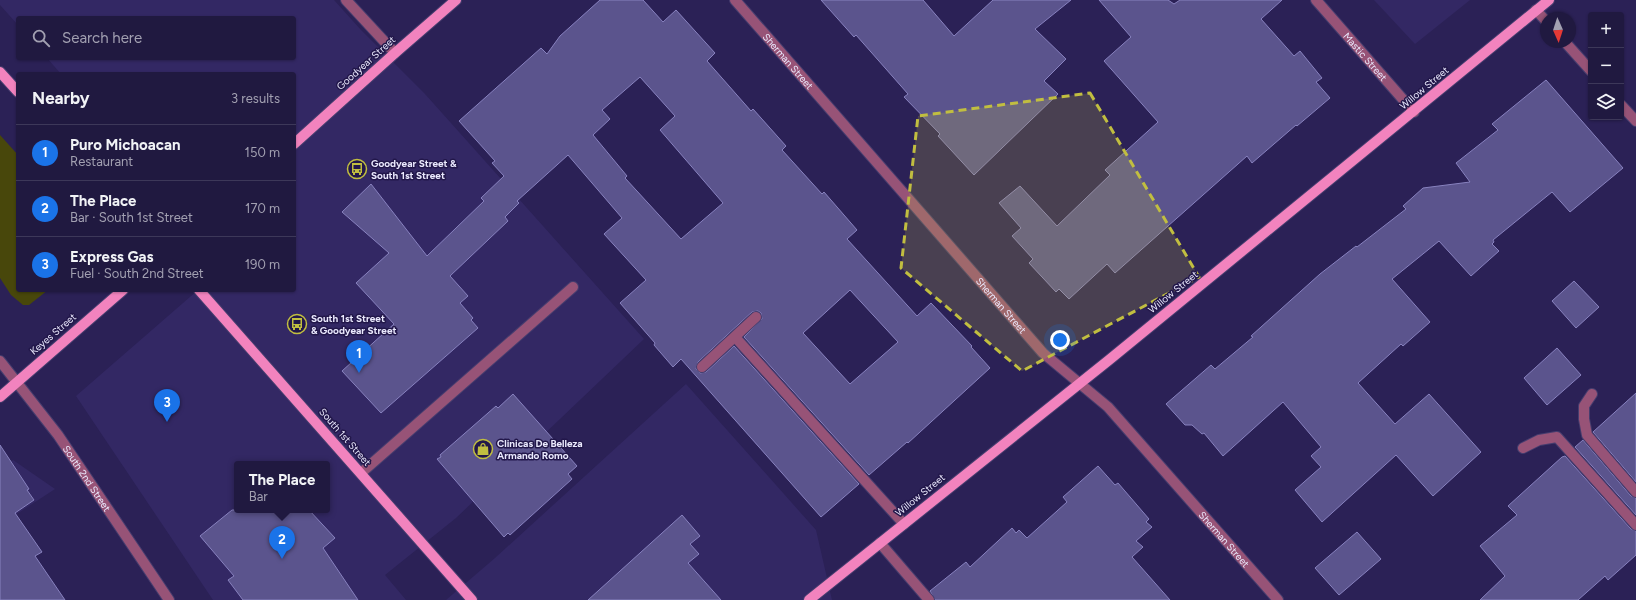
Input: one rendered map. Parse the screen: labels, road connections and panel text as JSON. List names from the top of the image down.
{
  "streets": {
    "main road": [
      "Goodyear Street",
      "Willow Street",
      "Keyes Street",
      "South 1st Street"
    ],
    "street": ["Mastic Street", "Sherman Street", "South 2nd Street"]
  },
  "crossings": [
    ["Mastic Street", "Willow Street"],
    ["Sherman Street", "Willow Street"],
    ["Keyes Street", "South 2nd Street"]
  ],
  "places": {
    "bus stop": ["Goodyear Street & South 1st Street", "South 1st Street & Goodyear Street"],
    "shop": ["Clinicas De Belleza Armando Romo"]
  },
  "north": "bottom",
  "page": {
    "map_buttons": ["+", "−"],
    "search": "Search here",
    "heading": ["Nearby", "3 results"],
    "list": [
      {
        "mark": "1",
        "name": "Puro Michoacan",
        "note": "Restaurant",
        "value": "150 m"
      },
      {
        "mark": "2",
        "name": "The Place",
        "note": "Bar · South 1st Street",
        "value": "170 m"
      },
      {
        "mark": "3",
        "name": "Express Gas",
        "note": "Fuel · South 2nd Street",
        "value": "190 m"
      }
    ],
    "pins": ["1", "3", "2"],
    "popup": ["The Place", "Bar"]
  }
}
